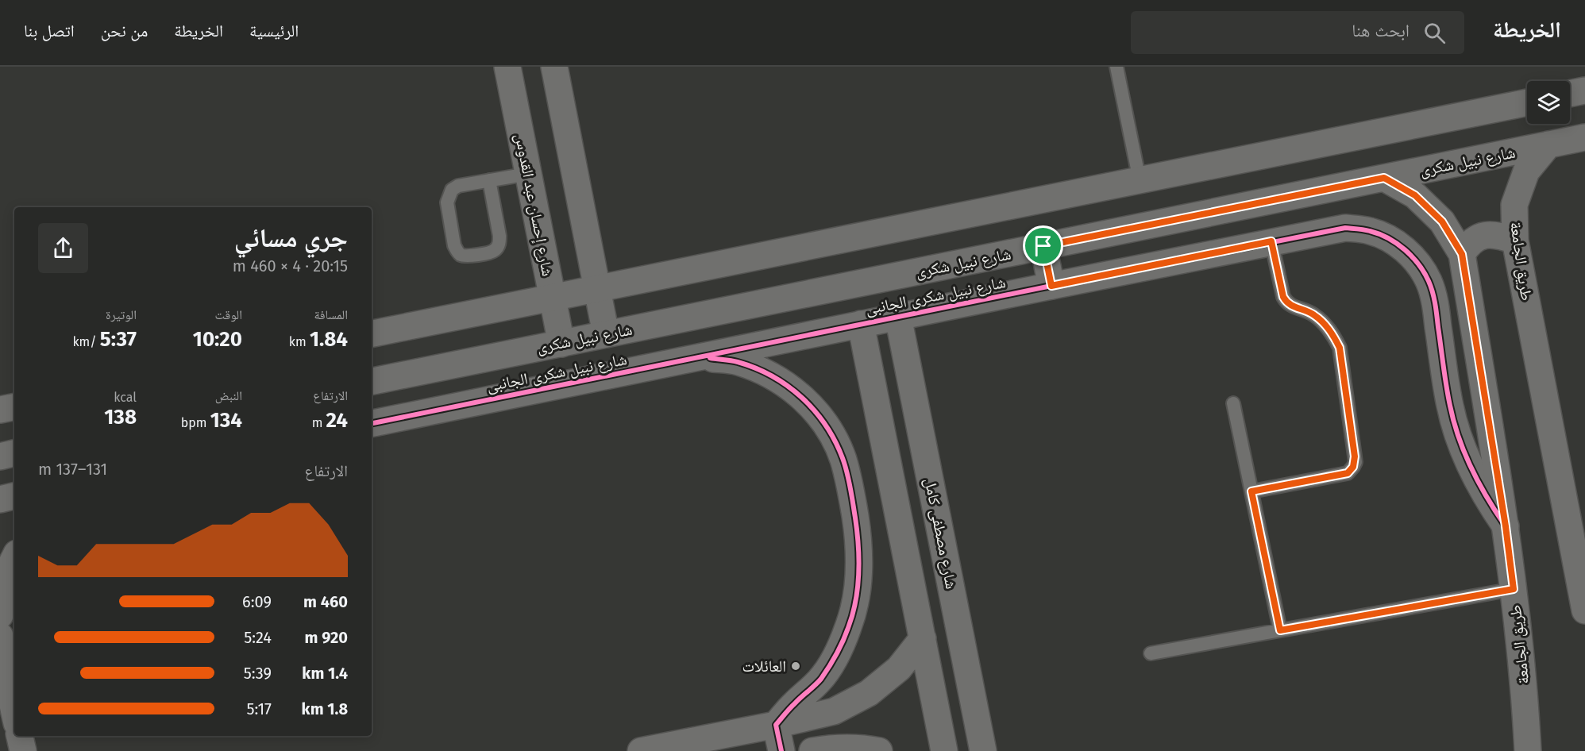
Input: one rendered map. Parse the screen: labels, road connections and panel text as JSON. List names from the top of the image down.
{
  "streets": {
    "street": [
      "شارع نبيل شكرى",
      "شارع إحسان عبد القدوس",
      "طريق الجامعة",
      "شارع نبيل شكرى الجانبى",
      "شارع مصطفى كامل"
    ]
  },
  "crossings": [
    ["شارع نبيل شكرى", "شارع إحسان عبد القدوس"],
    ["شارع نبيل شكرى", "طريق الجامعة"],
    ["طريق الجامعة", "شارع نبيل شكرى الجانبى"],
    ["شارع نبيل شكرى الجانبى", "شارع مصطفى كامل"]
  ],
  "places": ["العائلات"],
  "page": {
    "header": "الخريطة",
    "search": "ابحث هنا",
    "nav": [
      "الرئيسية",
      "الخريطة",
      "من نحن",
      "اتصل بنا"
    ],
    "heading": ["جري مسائي", "20:15 · 4 × 460 m"],
    "stats": [
      ["المسافة", "1.84 km"],
      ["الوقت", "10:20"],
      ["الوتيرة", "5:37 /km"],
      ["الارتفاع", "24 m"],
      ["النبض", "134 bpm"],
      ["kcal", "138"]
    ],
    "chart": ["الارتفاع", "131–137 m"],
    "list": [
      {
        "name": "460 m",
        "note": "6:09"
      },
      {
        "name": "920 m",
        "note": "5:24"
      },
      {
        "name": "1.4 km",
        "note": "5:39"
      },
      {
        "name": "1.8 km",
        "note": "5:17"
      }
    ]
  }
}
